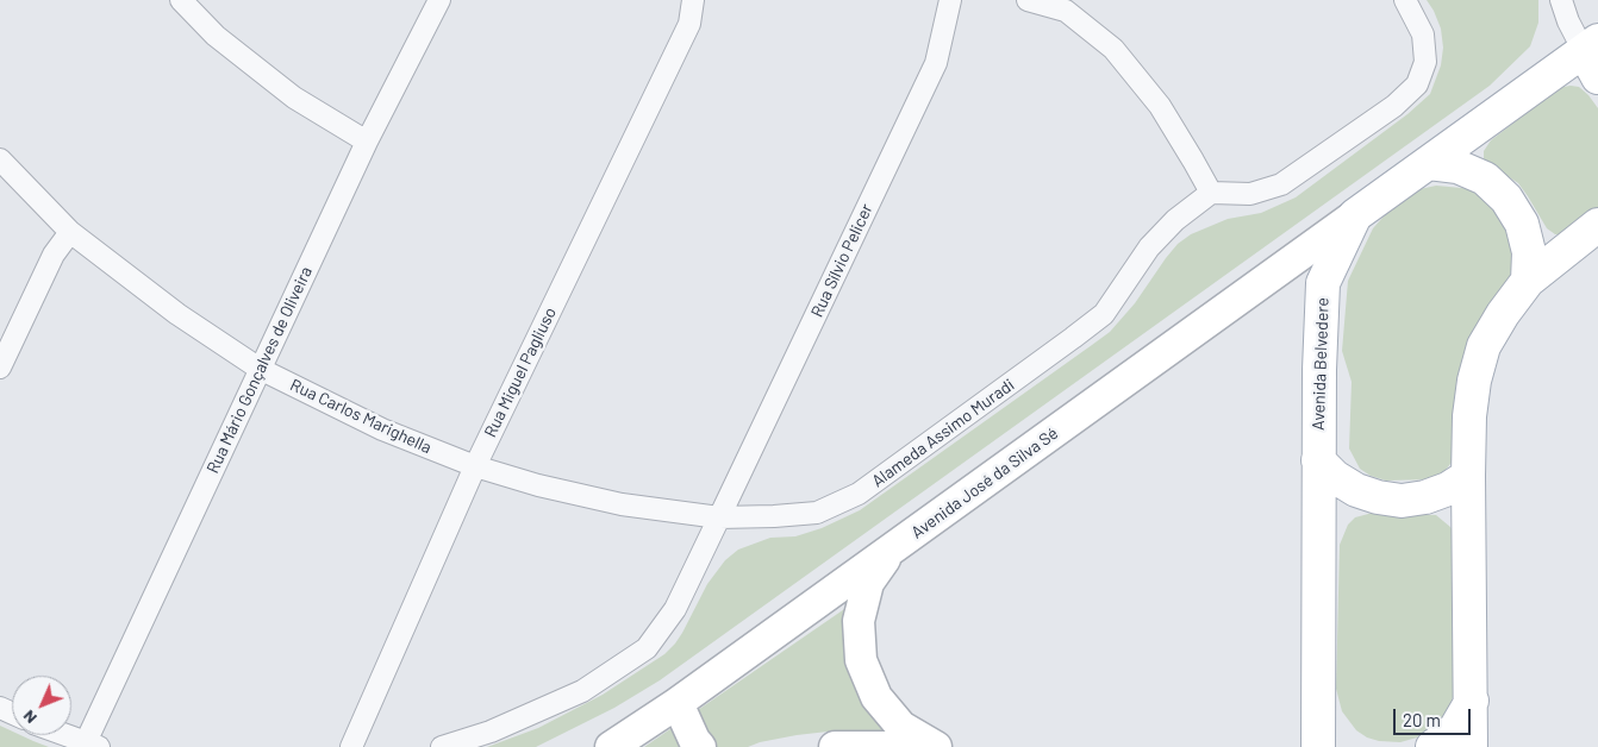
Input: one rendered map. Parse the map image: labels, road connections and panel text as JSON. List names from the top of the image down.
{
  "streets": {
    "main road": ["Avenida Belvedere", "Avenida José da Silva Sé"],
    "street": [
      "Rua Sílvio Pelicer",
      "Rua Mário Gonçalves de Oliveira",
      "Rua Miguel Pagliuso",
      "Rua Carlos Marighella",
      "Alameda Assimo Muradi"
    ]
  },
  "crossings": [
    ["Rua Sílvio Pelicer", "Rua Carlos Marighella"],
    ["Rua Sílvio Pelicer", "Alameda Assimo Muradi"],
    ["Avenida Belvedere", "Avenida José da Silva Sé"],
    ["Rua Mário Gonçalves de Oliveira", "Rua Carlos Marighella"],
    ["Rua Miguel Pagliuso", "Rua Carlos Marighella"],
    ["Rua Carlos Marighella", "Alameda Assimo Muradi"]
  ],
  "scale_bar": "20 m",
  "north": "bottom left"
}
